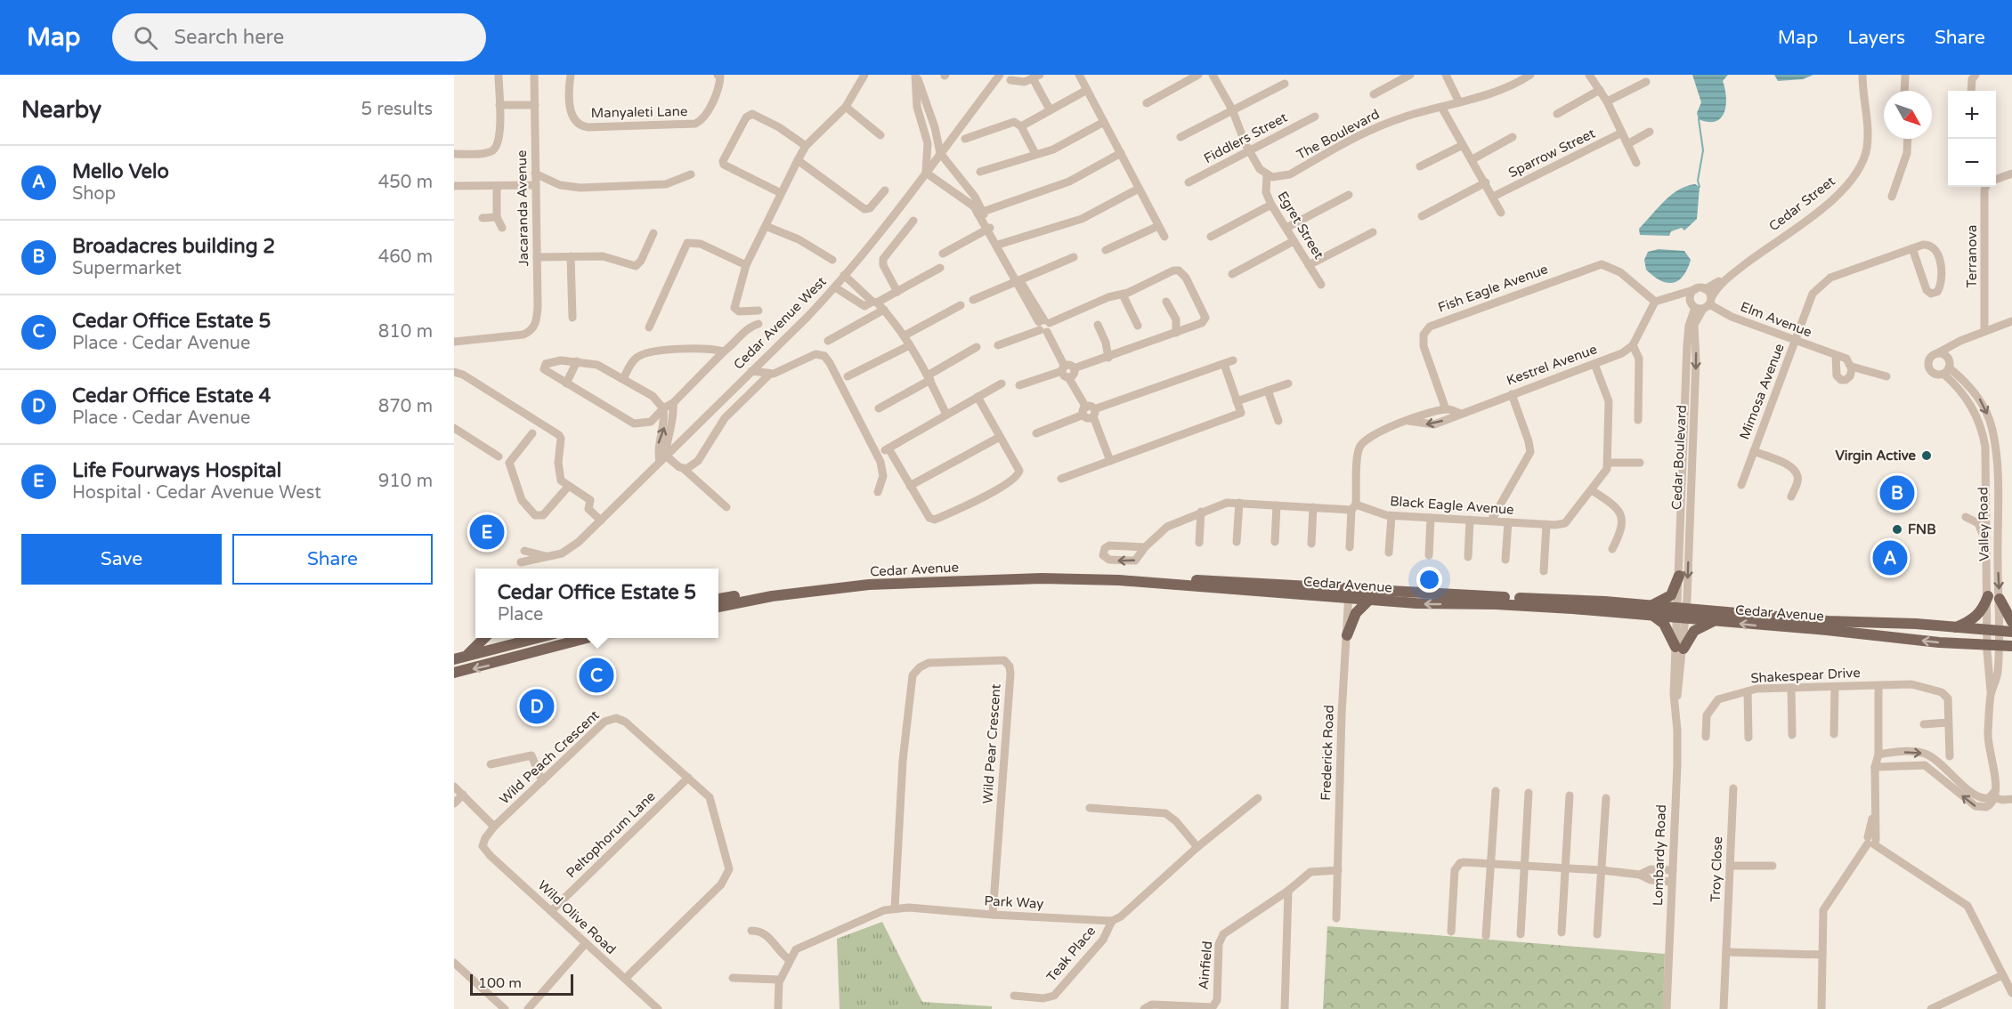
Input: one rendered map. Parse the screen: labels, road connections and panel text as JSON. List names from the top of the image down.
{
  "streets": {
    "main road": ["Cedar Avenue"],
    "street": [
      "Manyaleti Lane",
      "The Boulevard",
      "Fiddlers Street",
      "Sparrow Street",
      "Cedar Street",
      "Jacaranda Avenue",
      "Egret Street",
      "Terranova",
      "Fish Eagle Avenue",
      "Elm Avenue",
      "Cedar Avenue West",
      "Kestrel Avenue",
      "Mimosa Avenue",
      "Cedar Boulevard",
      "Black Eagle Avenue",
      "Valley Road",
      "Shakespear Drive",
      "Wild Pear Crescent",
      "Frederick Road",
      "Wild Peach Crescent",
      "Peltophorum Lane",
      "Lombardy Road",
      "Troy Close",
      "Park Way",
      "Wild Olive Road",
      "Teak Place",
      "Ainfield"
    ]
  },
  "crossings": [
    ["The Boulevard", "Egret Street"],
    ["Cedar Street", "Elm Avenue"],
    ["Cedar Street", "Cedar Boulevard"],
    ["Fish Eagle Avenue", "Kestrel Avenue"],
    ["Elm Avenue", "Mimosa Avenue"],
    ["Elm Avenue", "Cedar Boulevard"],
    ["Kestrel Avenue", "Black Eagle Avenue"],
    ["Cedar Boulevard", "Cedar Avenue"],
    ["Cedar Boulevard", "Lombardy Road"],
    ["Valley Road", "Cedar Avenue"],
    ["Cedar Avenue", "Frederick Road"],
    ["Cedar Avenue", "Lombardy Road"],
    ["Wild Pear Crescent", "Park Way"],
    ["Frederick Road", "Ainfield"],
    ["Wild Peach Crescent", "Peltophorum Lane"],
    ["Wild Peach Crescent", "Wild Olive Road"],
    ["Peltophorum Lane", "Wild Olive Road"],
    ["Park Way", "Teak Place"]
  ],
  "places": ["Virgin Active", "FNB"],
  "scale_bar": "100 m",
  "north": "bottom right",
  "page": {
    "header": "Map",
    "search": "Search here",
    "nav": ["Map", "Layers", "Share"],
    "heading": ["Nearby", "5 results"],
    "map_buttons": ["+", "−"],
    "list": [
      {
        "mark": "A",
        "name": "Mello Velo",
        "note": "Shop",
        "value": "450 m"
      },
      {
        "mark": "B",
        "name": "Broadacres building 2",
        "note": "Supermarket",
        "value": "460 m"
      },
      {
        "mark": "C",
        "name": "Cedar Office Estate 5",
        "note": "Place · Cedar Avenue",
        "value": "810 m"
      },
      {
        "mark": "D",
        "name": "Cedar Office Estate 4",
        "note": "Place · Cedar Avenue",
        "value": "870 m"
      },
      {
        "mark": "E",
        "name": "Life Fourways Hospital",
        "note": "Hospital · Cedar Avenue West",
        "value": "910 m"
      }
    ],
    "pins": [
      "B",
      "E",
      "A",
      "C",
      "D"
    ],
    "buttons": ["Save", "Share"],
    "popup": ["Cedar Office Estate 5", "Place"],
    "scale": "100 m"
  }
}
